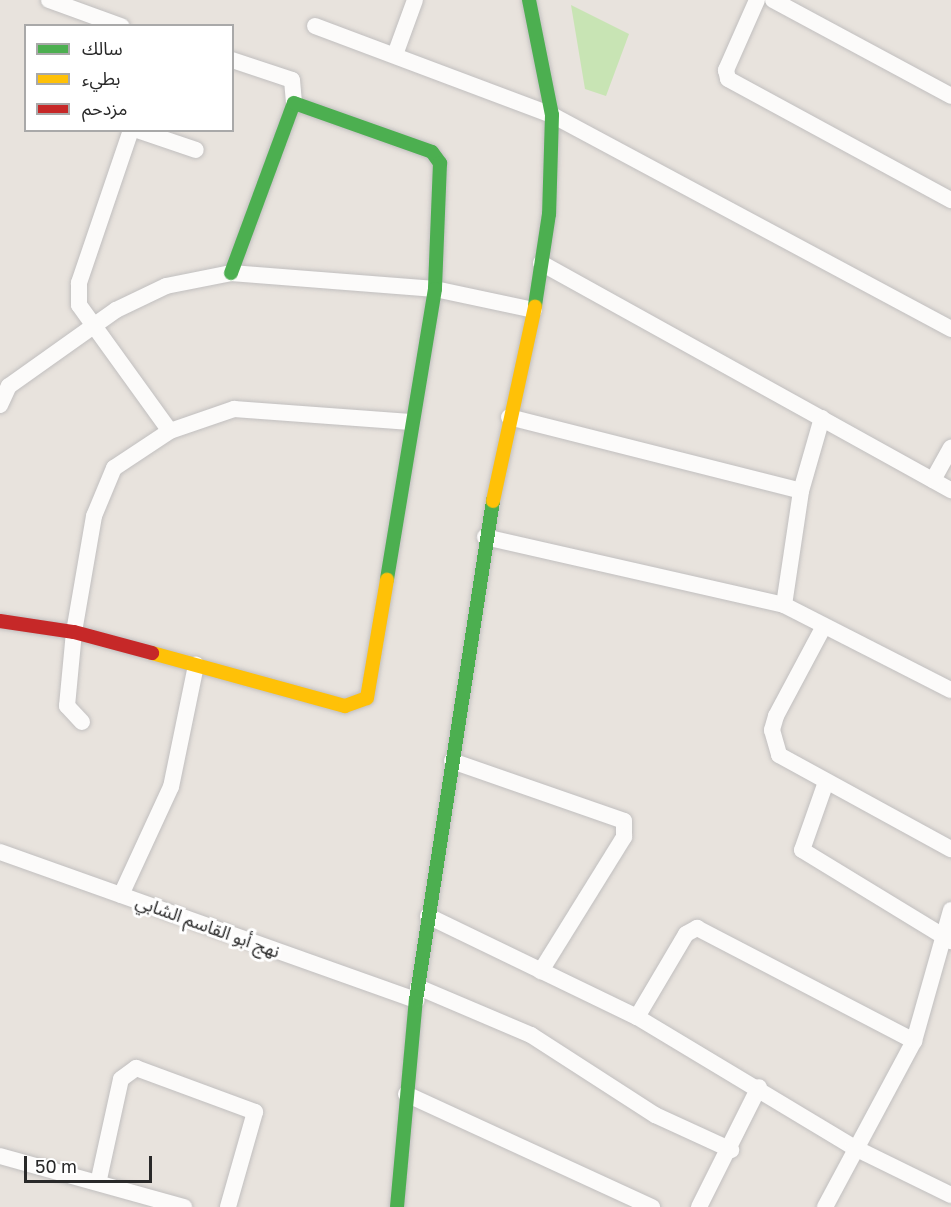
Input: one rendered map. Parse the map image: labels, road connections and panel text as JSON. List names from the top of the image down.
{
  "streets": {
    "street": ["نهج أبو القاسم الشابي"]
  },
  "legend": ["سالك", "بطيء", "مزدحم"],
  "scale_bar": "50 m"
}
